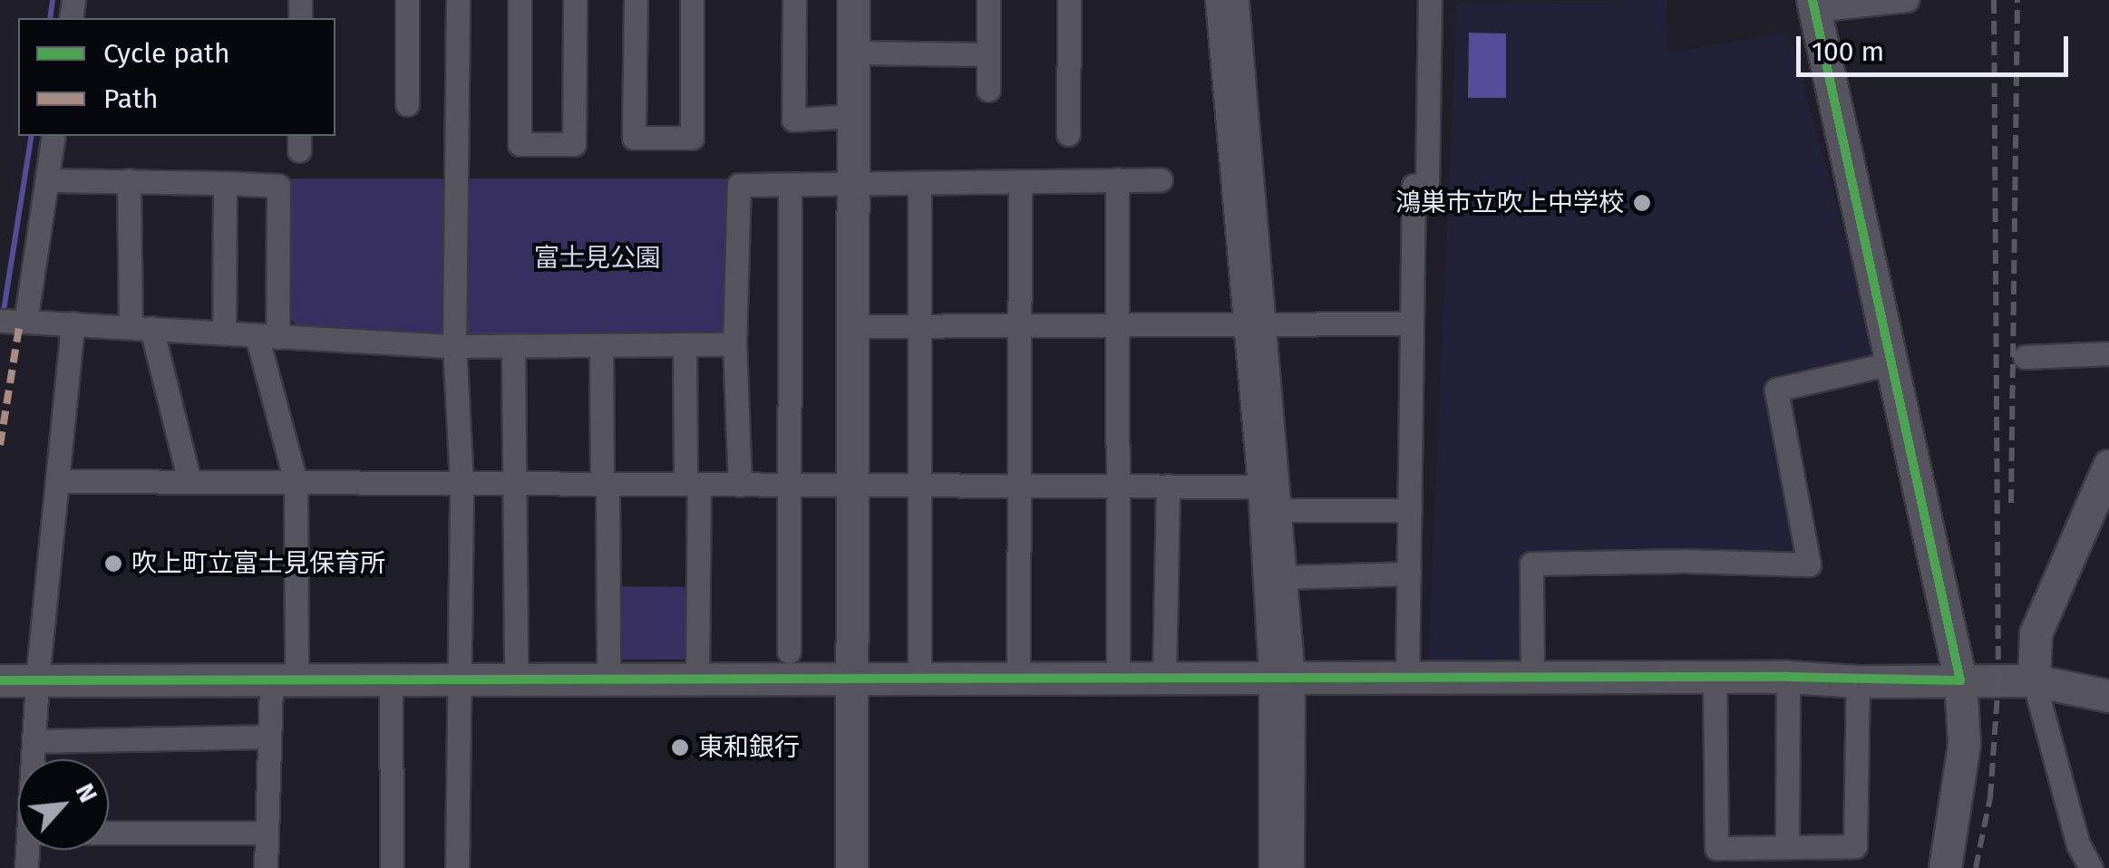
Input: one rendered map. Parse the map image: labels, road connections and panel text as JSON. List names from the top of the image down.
{
  "parks": ["富士見公園"],
  "places": ["鴻巣市立吹上中学校", "吹上町立富士見保育所", "東和銀行"],
  "legend": ["Cycle path", "Path"],
  "scale_bar": "100 m",
  "north": "top right"
}
